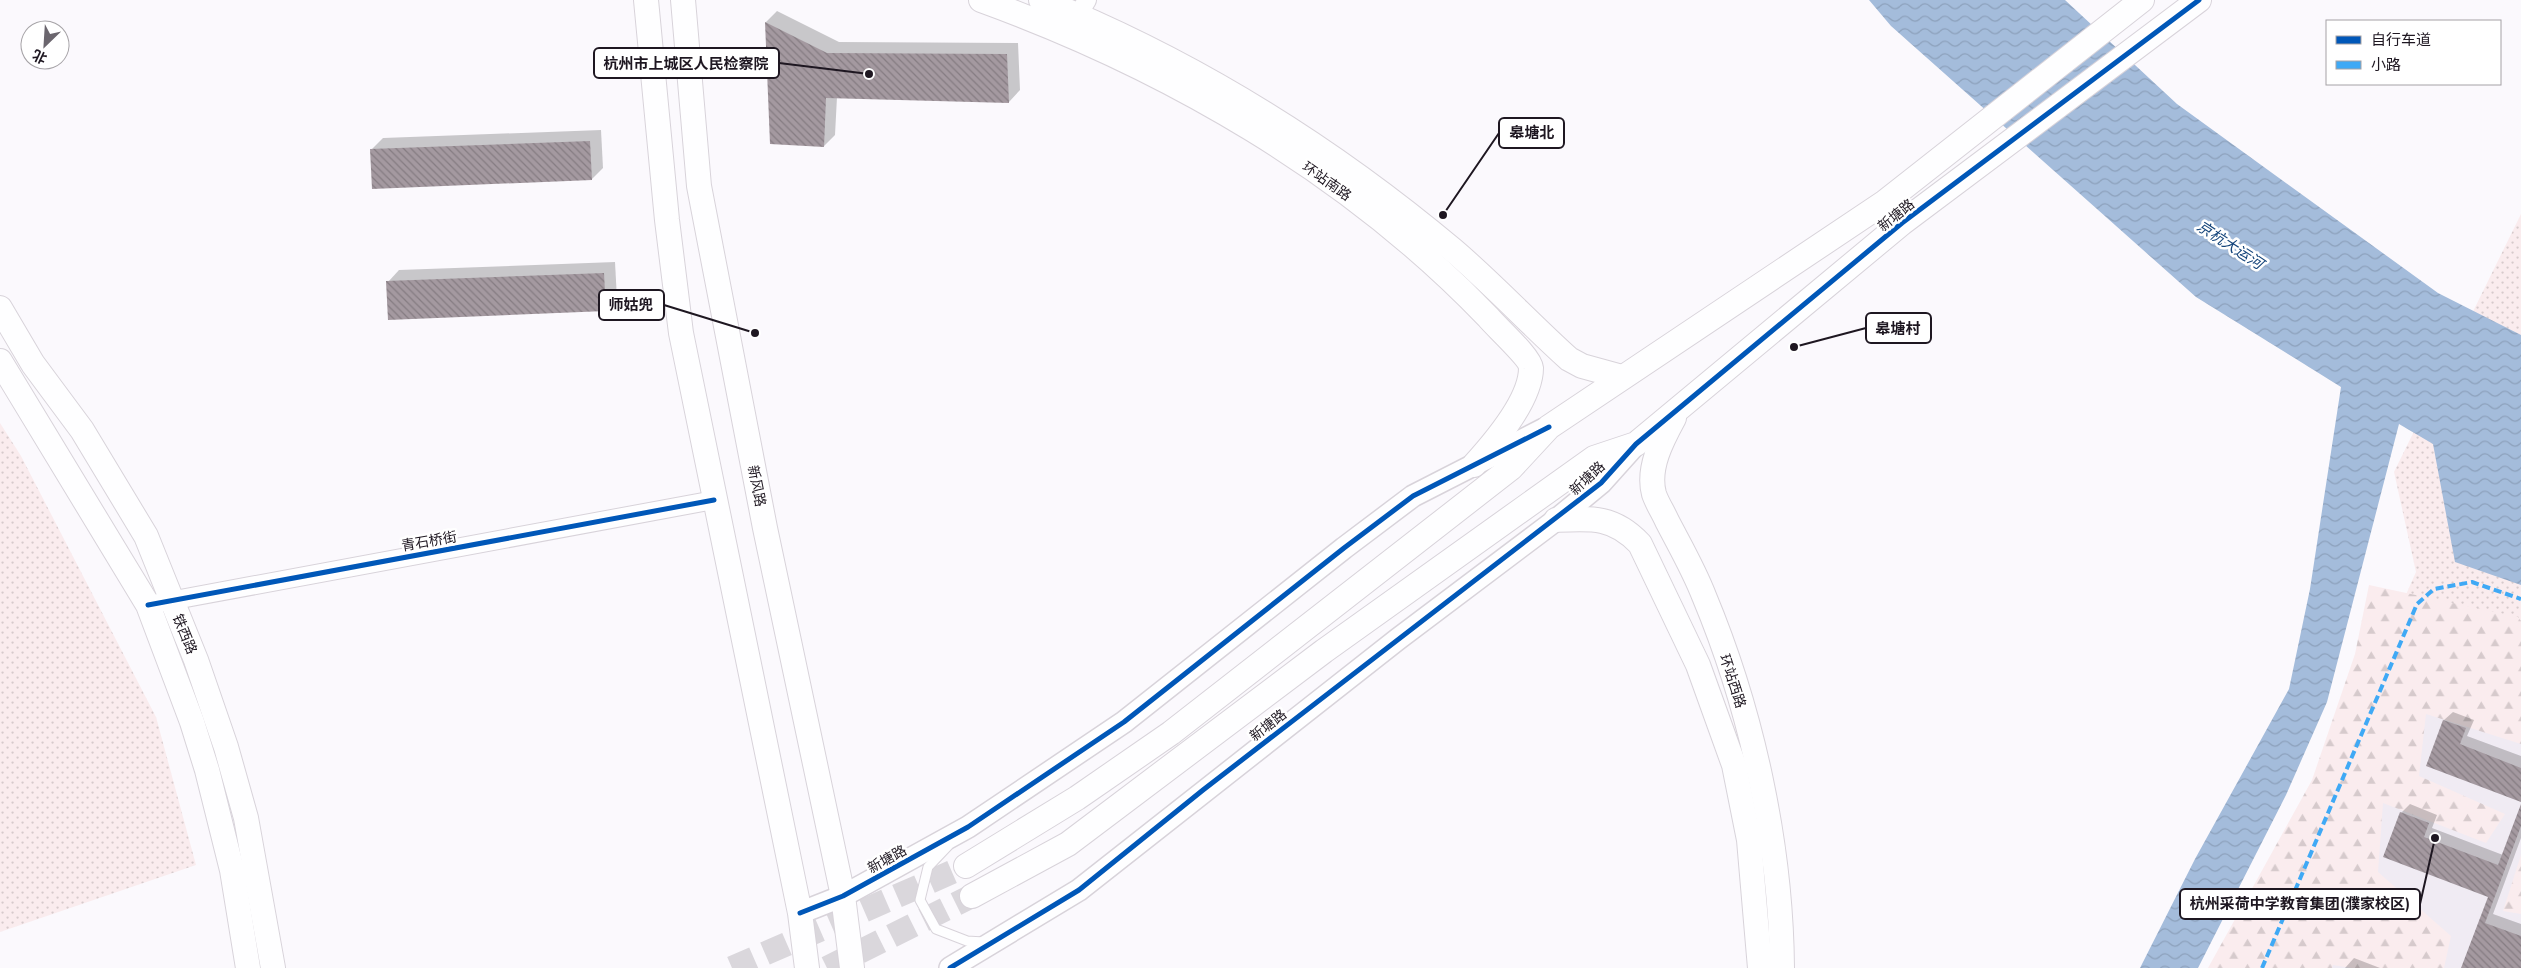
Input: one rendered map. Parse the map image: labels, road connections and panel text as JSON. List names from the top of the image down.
{
  "streets": {
    "main road": [
      "环站南路",
      "新塘路",
      "新风路",
      "铁西路",
      "环站西路"
    ],
    "street": ["青石桥街"]
  },
  "crossings": [
    ["环站南路", "新塘路"],
    ["新塘路", "新风路"],
    ["新塘路", "环站西路"],
    ["青石桥街", "铁西路"]
  ],
  "water": ["京杭大运河"],
  "places": [
    "杭州市上城区人民检察院",
    "皋塘北",
    "师姑兜",
    "皋塘村",
    "杭州采荷中学教育集团(濮家校区)"
  ],
  "legend": ["自行车道", "小路"],
  "north": "bottom left"
}
